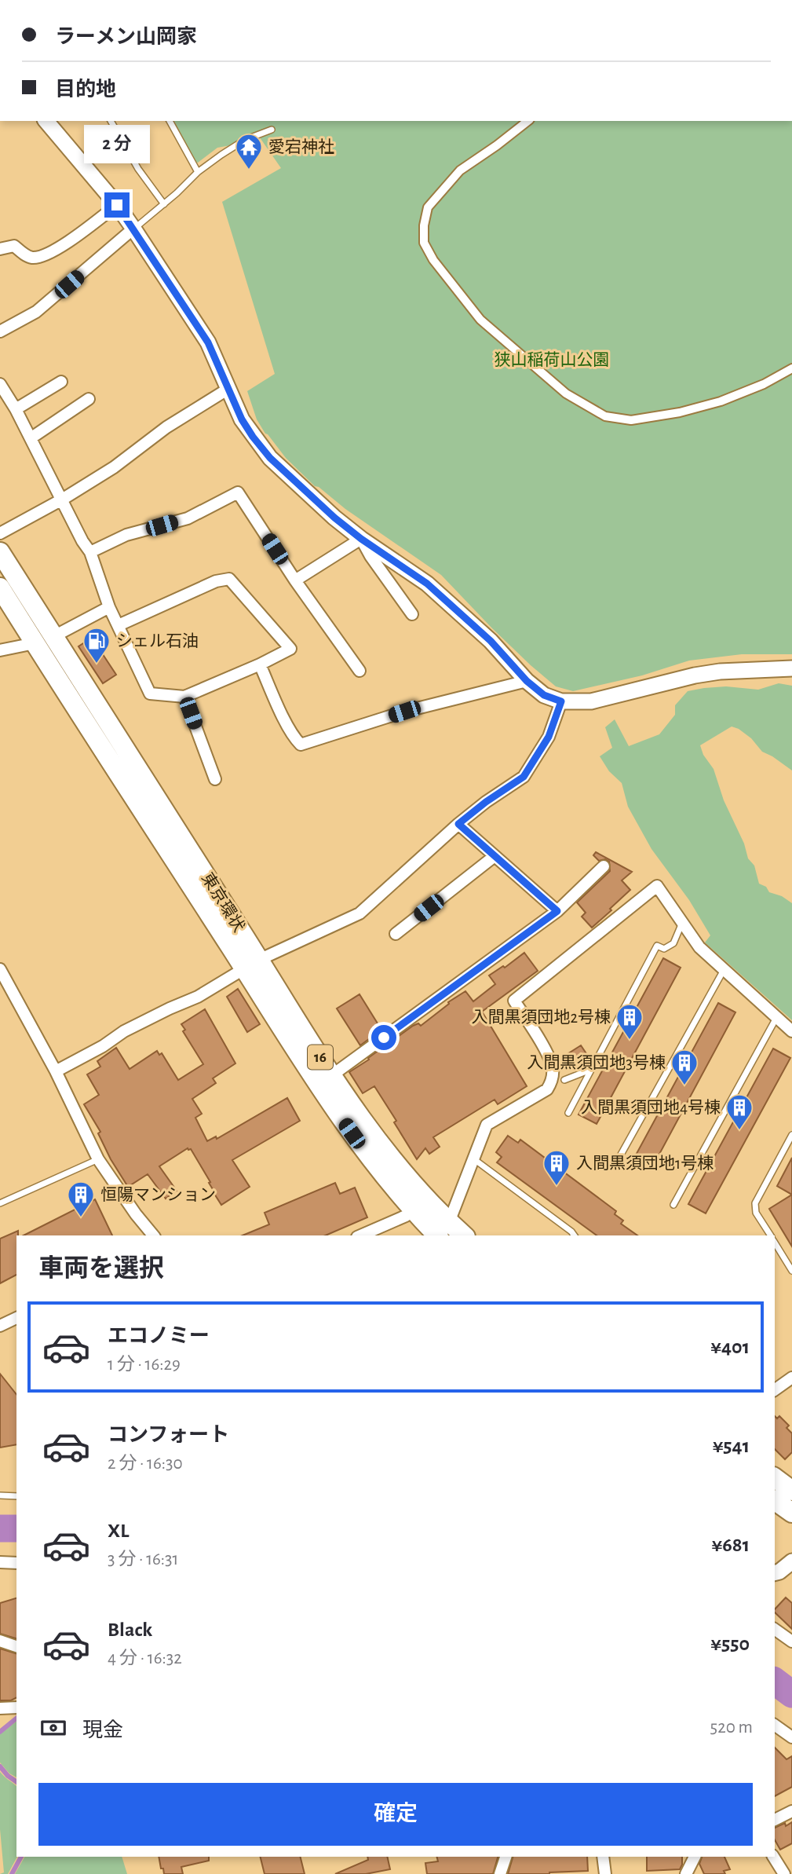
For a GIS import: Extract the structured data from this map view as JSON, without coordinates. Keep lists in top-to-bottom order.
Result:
{
  "streets": {
    "highway": ["東京環状", "16"]
  },
  "parks": ["狭山稲荷山公園"],
  "places": {
    "temple": ["愛宕神社"],
    "fuel station": ["シェル石油"],
    "building": [
      "入間黒須団地2号棟",
      "入間黒須団地3号棟",
      "入間黒須団地4号棟",
      "入間黒須団地1号棟",
      "恒陽マンション"
    ]
  },
  "page": {
    "banner": ["ラーメン山岡家", "目的地"],
    "bubble": "2 分",
    "heading": "車両を選択",
    "list": [
      {
        "name": "エコノミー",
        "note": "1 分 · 16:29",
        "value": "¥401"
      },
      {
        "name": "コンフォート",
        "note": "2 分 · 16:30",
        "value": "¥541"
      },
      {
        "name": "XL",
        "note": "3 分 · 16:31",
        "value": "¥681"
      },
      {
        "name": "Black",
        "note": "4 分 · 16:32",
        "value": "¥550"
      }
    ],
    "pay": ["現金", "520 m"],
    "buttons": "確定"
  }
}
